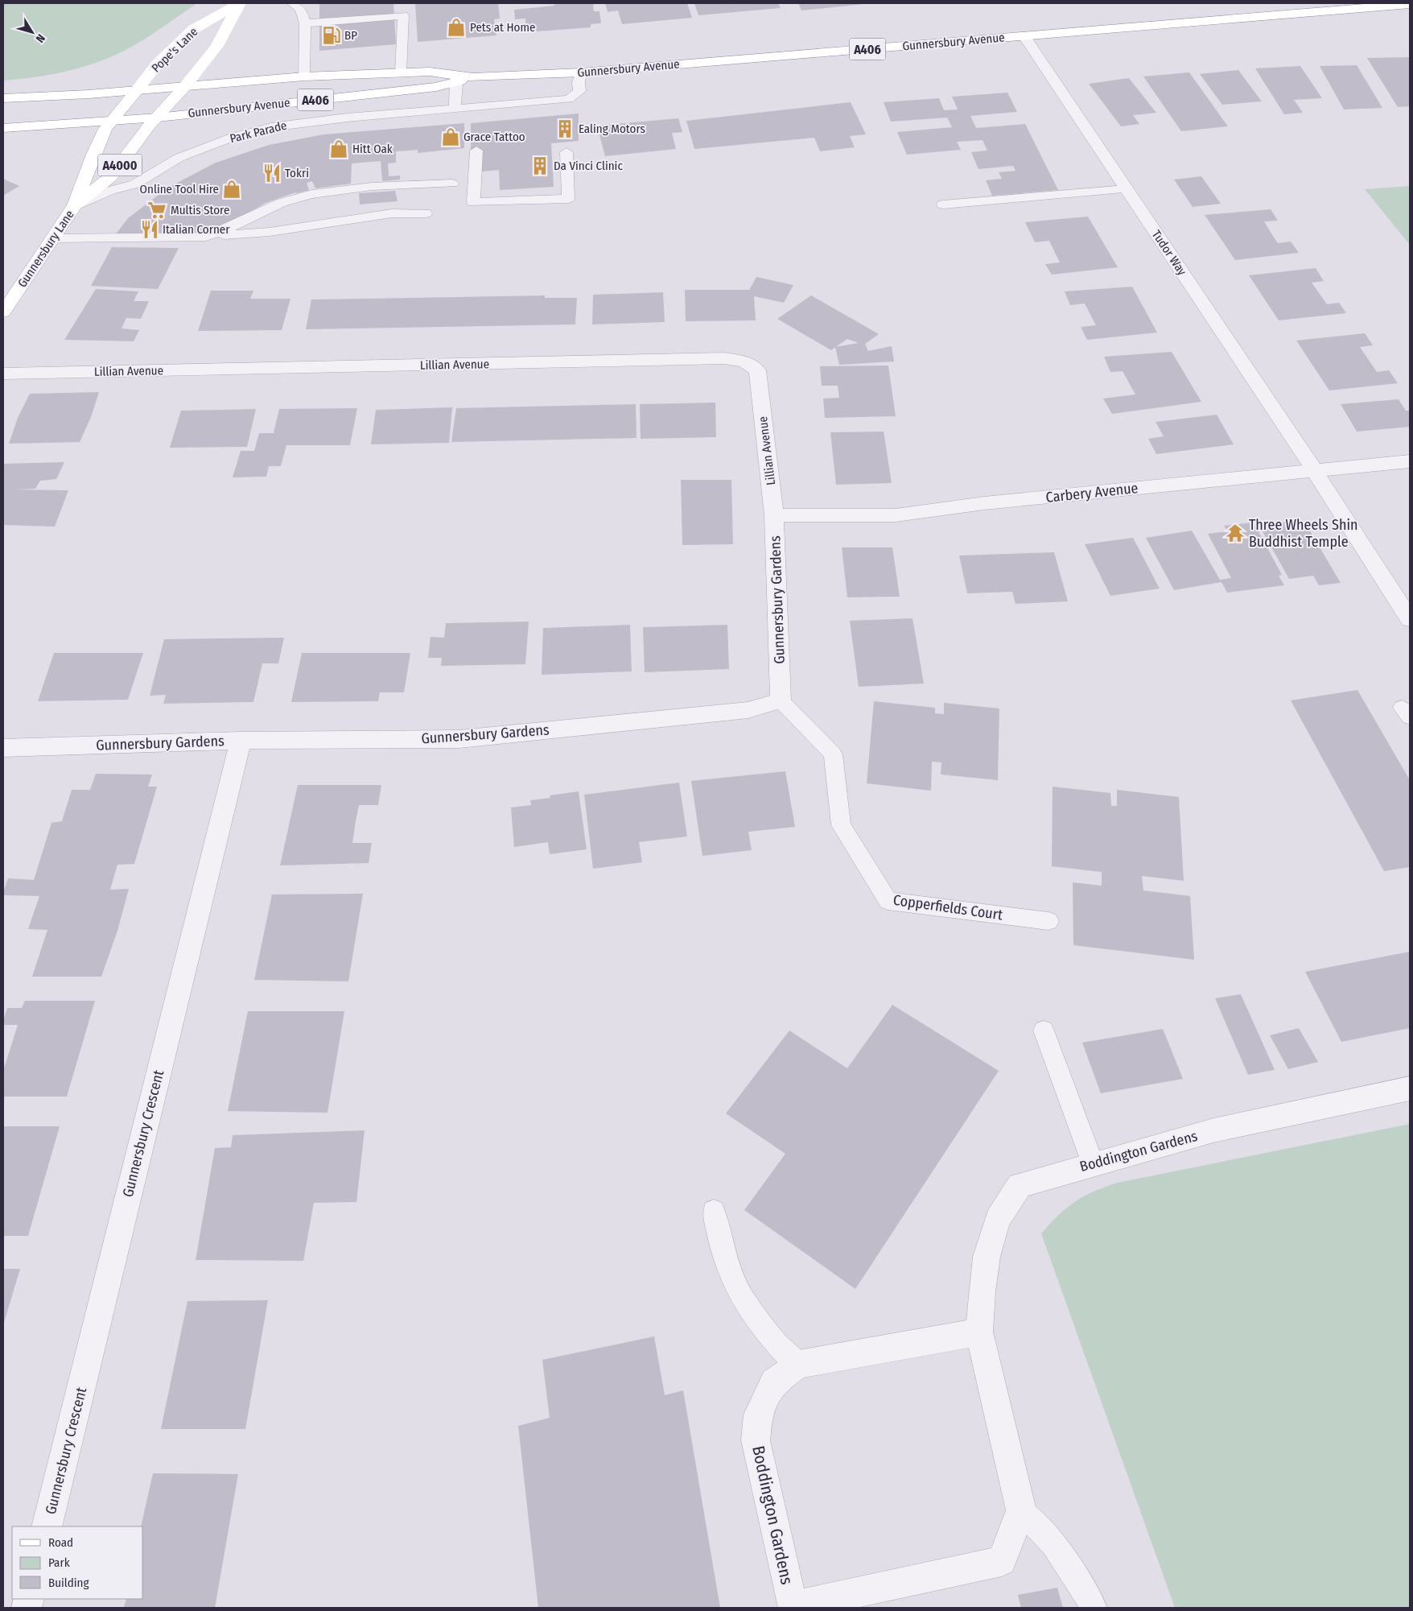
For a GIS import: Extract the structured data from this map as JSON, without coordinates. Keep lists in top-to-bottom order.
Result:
{
  "streets": {
    "main road": [
      "Gunnersbury Avenue",
      "A406",
      "Pope's Lane",
      "A4000",
      "Gunnersbury Lane"
    ],
    "street": [
      "Tudor Way",
      "Lillian Avenue",
      "Carbery Avenue",
      "Gunnersbury Gardens",
      "Gunnersbury Crescent",
      "Boddington Gardens"
    ],
    "lane": ["Park Parade", "Copperfields Court"]
  },
  "crossings": [
    ["Gunnersbury Avenue", "Pope's Lane"],
    ["Gunnersbury Avenue", "Park Parade"],
    ["Gunnersbury Avenue", "Gunnersbury Lane"],
    ["Gunnersbury Avenue", "Tudor Way"],
    ["Pope's Lane", "Gunnersbury Lane"],
    ["Park Parade", "Gunnersbury Lane"],
    ["Tudor Way", "Carbery Avenue"],
    ["Lillian Avenue", "Carbery Avenue"],
    ["Lillian Avenue", "Gunnersbury Gardens"],
    ["Carbery Avenue", "Gunnersbury Gardens"],
    ["Gunnersbury Gardens", "Copperfields Court"],
    ["Gunnersbury Gardens", "Gunnersbury Crescent"]
  ],
  "places": {
    "shop": [
      "Pets at Home",
      "Grace Tattoo",
      "Hitt Oak",
      "Online Tool Hire"
    ],
    "fuel station": ["BP"],
    "building": ["Ealing Motors", "Da Vinci Clinic"],
    "restaurant": ["Tokri", "Italian Corner"],
    "supermarket": ["Multis Store"],
    "temple": ["Three Wheels Shin Buddhist Temple"]
  },
  "legend": ["Road", "Park", "Building"],
  "north": "bottom right"
}
